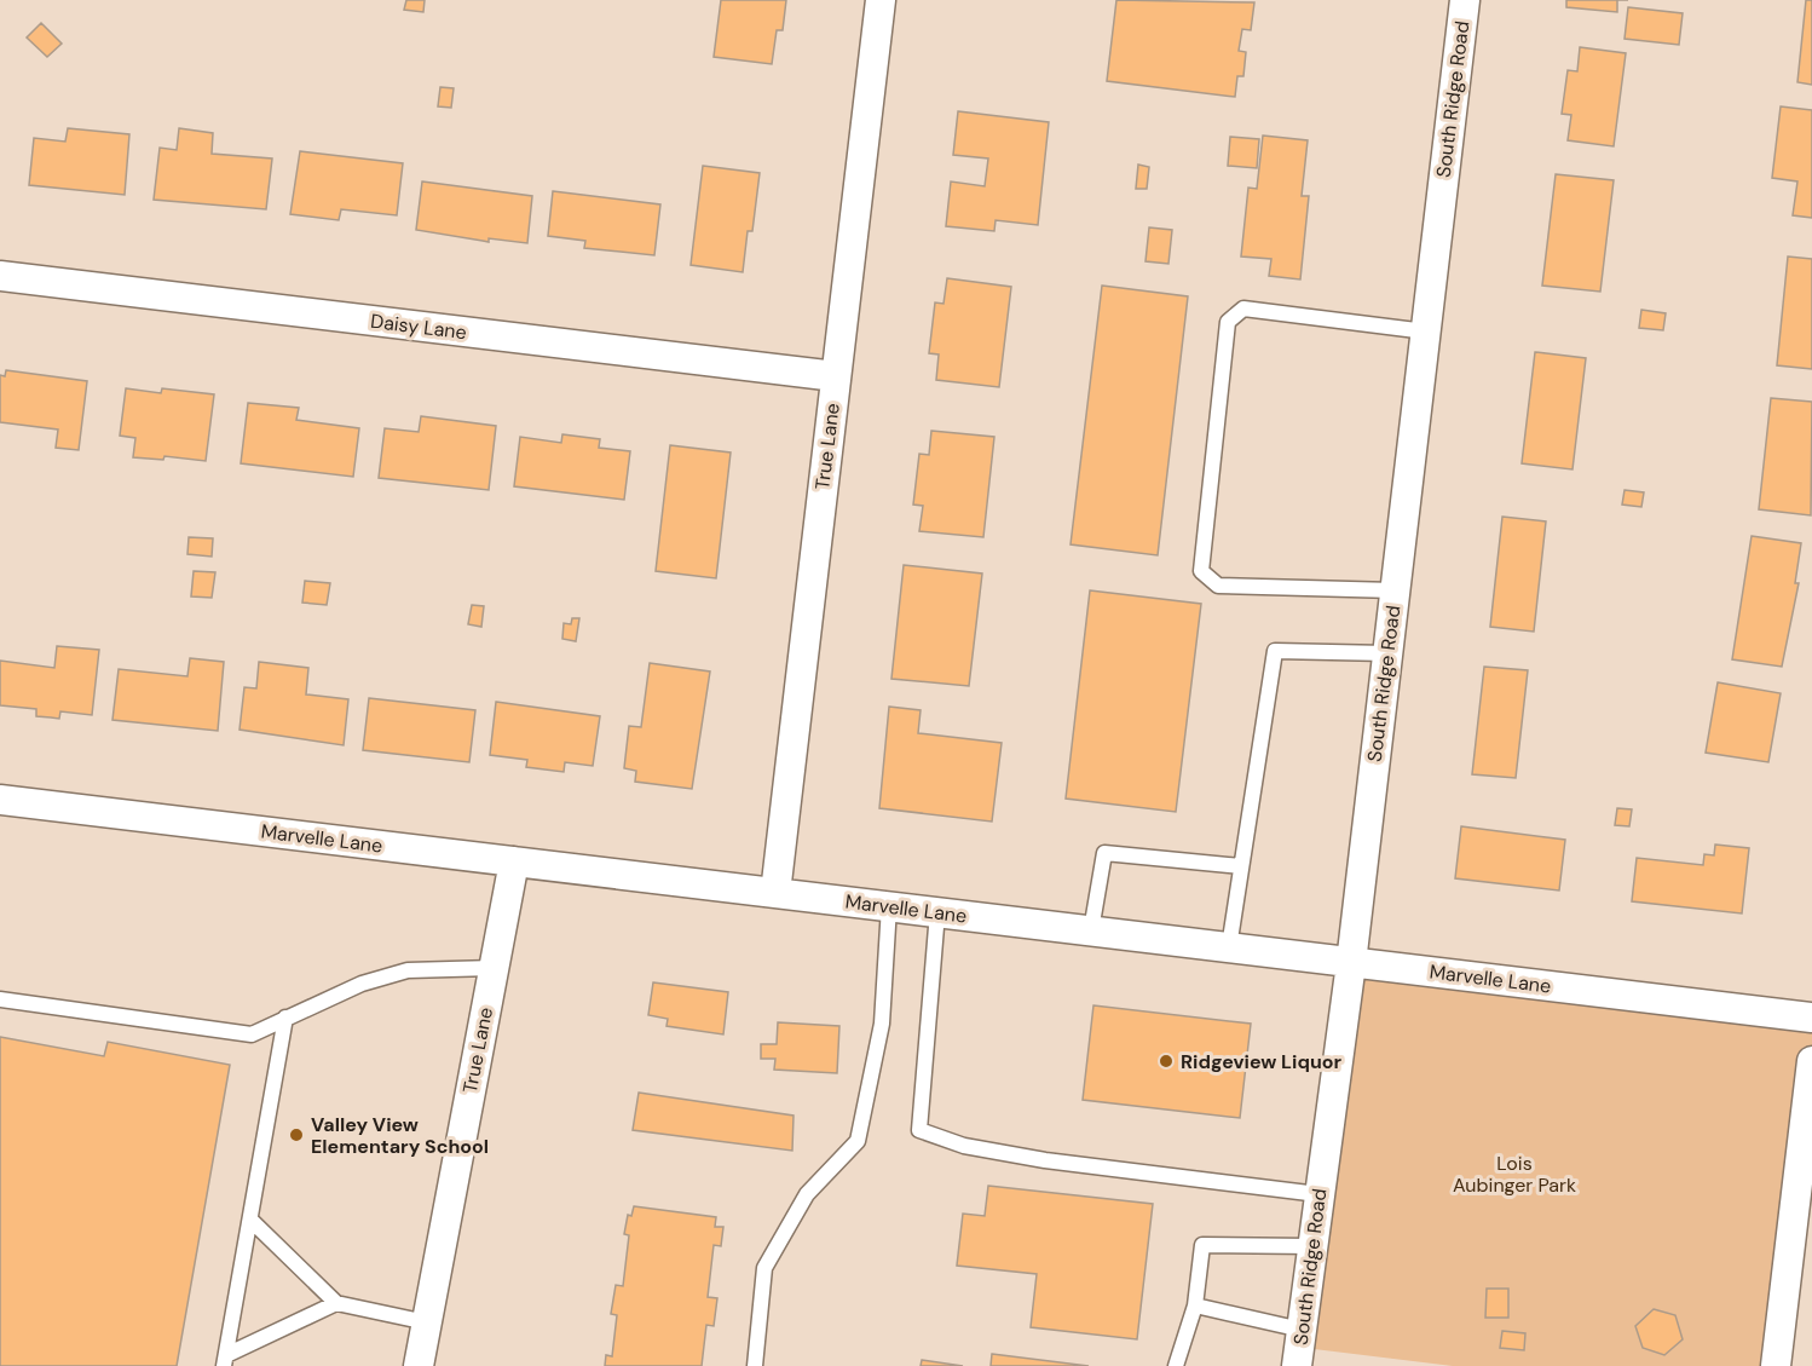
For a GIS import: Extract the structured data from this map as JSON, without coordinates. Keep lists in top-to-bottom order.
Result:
{
  "streets": {
    "street": [
      "South Ridge Road",
      "Daisy Lane",
      "True Lane",
      "Marvelle Lane"
    ]
  },
  "crossings": [
    ["South Ridge Road", "Marvelle Lane"],
    ["Daisy Lane", "True Lane"],
    ["True Lane", "Marvelle Lane"]
  ],
  "parks": ["Lois Aubinger Park"],
  "places": ["Ridgeview Liquor", "Valley View Elementary School"]
}
